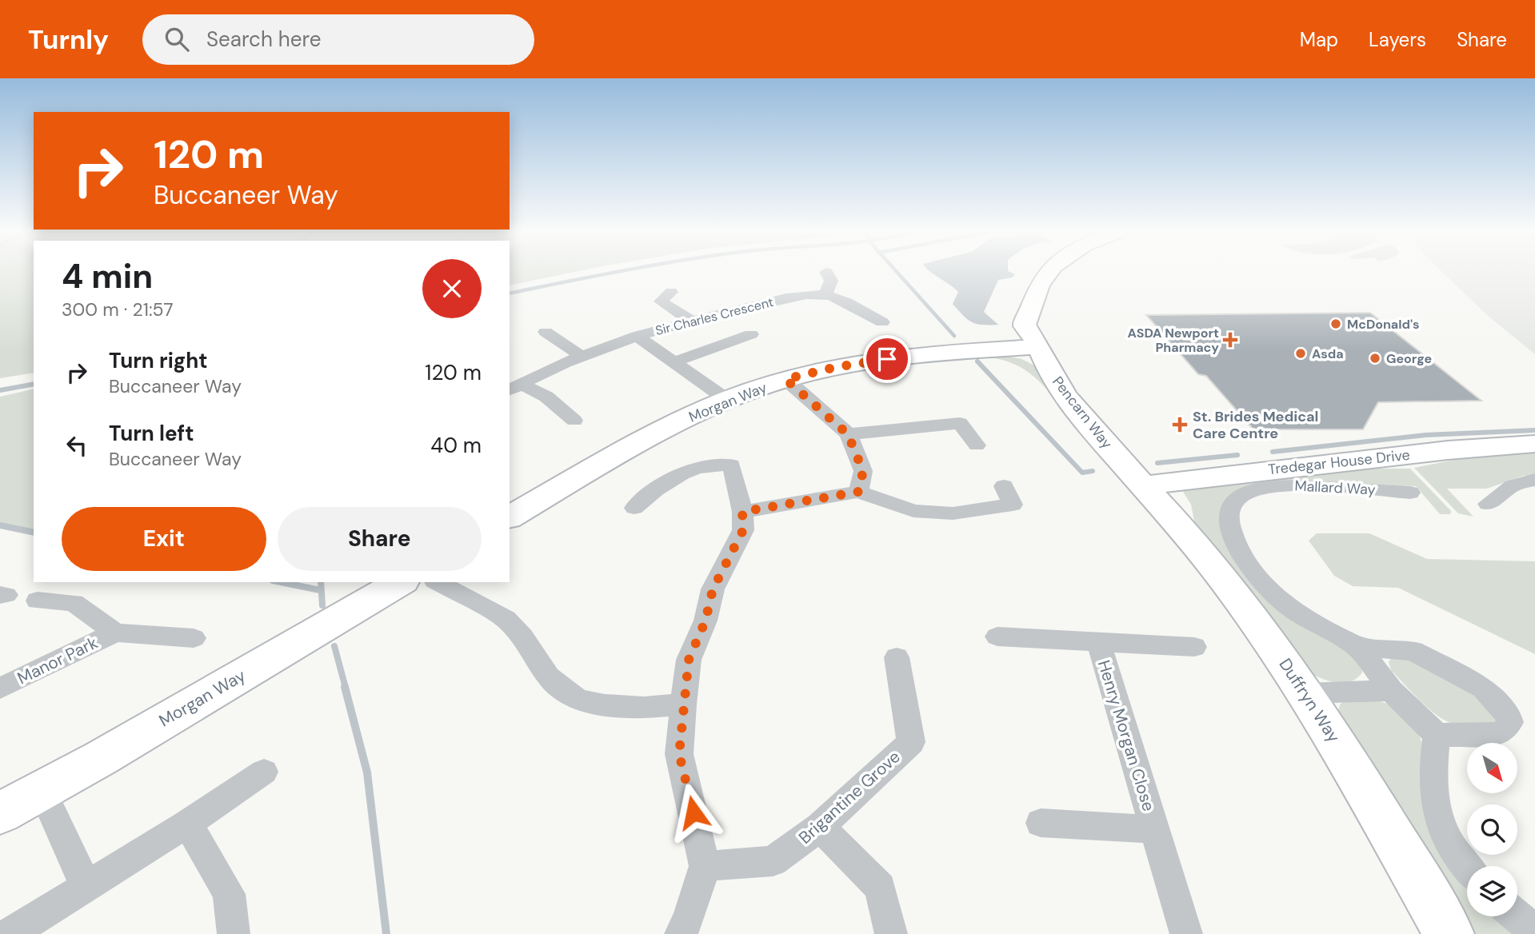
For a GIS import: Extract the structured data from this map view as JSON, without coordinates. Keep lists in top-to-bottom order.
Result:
{
  "streets": {
    "street": [
      "Sir Charles Crescent",
      "Morgan Way",
      "Pencarn Way",
      "Tredegar House Drive",
      "Mallard Way",
      "Manor Park",
      "Duffryn Way",
      "Henry Morgan Close",
      "Brigantine Grove"
    ]
  },
  "crossings": [
    ["Sir Charles Crescent", "Morgan Way"],
    ["Morgan Way", "Pencarn Way"],
    ["Pencarn Way", "Tredegar House Drive"],
    ["Pencarn Way", "Duffryn Way"],
    ["Tredegar House Drive", "Duffryn Way"]
  ],
  "places": {
    "other": ["McDonald's", "Asda", "George"],
    "health": ["ASDA Newport Pharmacy", "St. Brides Medical Care Centre"]
  },
  "north": "bottom right",
  "page": {
    "header": "Turnly",
    "search": "Search here",
    "nav": ["Map", "Layers", "Share"],
    "turn": ["120 m", "Buccaneer Way"],
    "heading": ["4 min", "300 m · 21:57"],
    "list": [
      {
        "name": "Turn right",
        "note": "Buccaneer Way",
        "value": "120 m"
      },
      {
        "name": "Turn left",
        "note": "Buccaneer Way",
        "value": "40 m"
      }
    ],
    "buttons": ["Exit", "Share"]
  }
}
